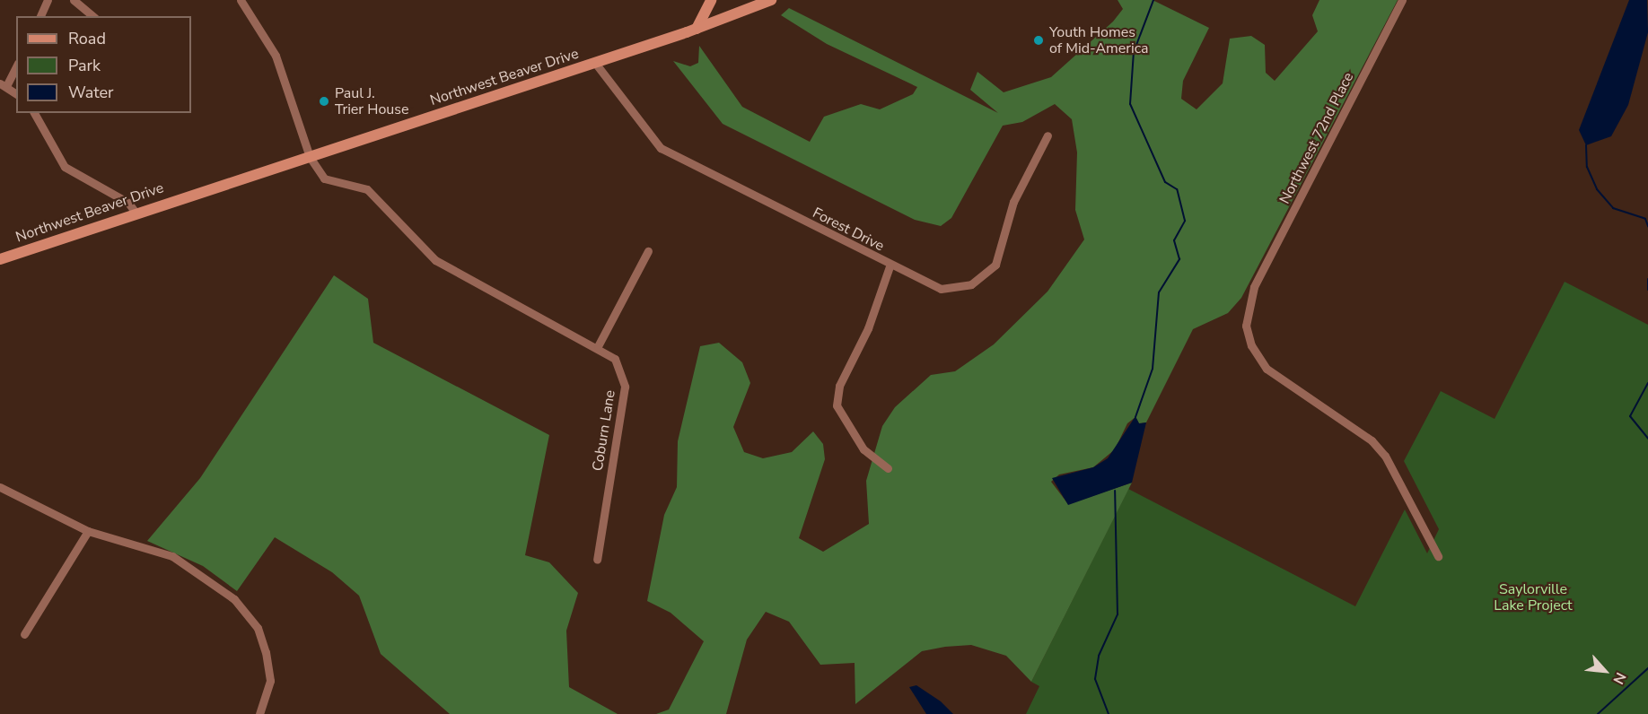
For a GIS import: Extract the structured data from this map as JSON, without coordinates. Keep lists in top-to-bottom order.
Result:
{
  "streets": {
    "main road": ["Northwest Beaver Drive"],
    "street": ["Northwest 72nd Place", "Forest Drive", "Coburn Lane"]
  },
  "crossings": [
    ["Northwest Beaver Drive", "Forest Drive"],
    ["Northwest Beaver Drive", "Coburn Lane"]
  ],
  "parks": ["Saylorville Lake Project"],
  "places": ["Youth Homes of Mid-America", "Paul J. Trier House"],
  "legend": ["Road", "Park", "Water"],
  "north": "bottom right"
}
